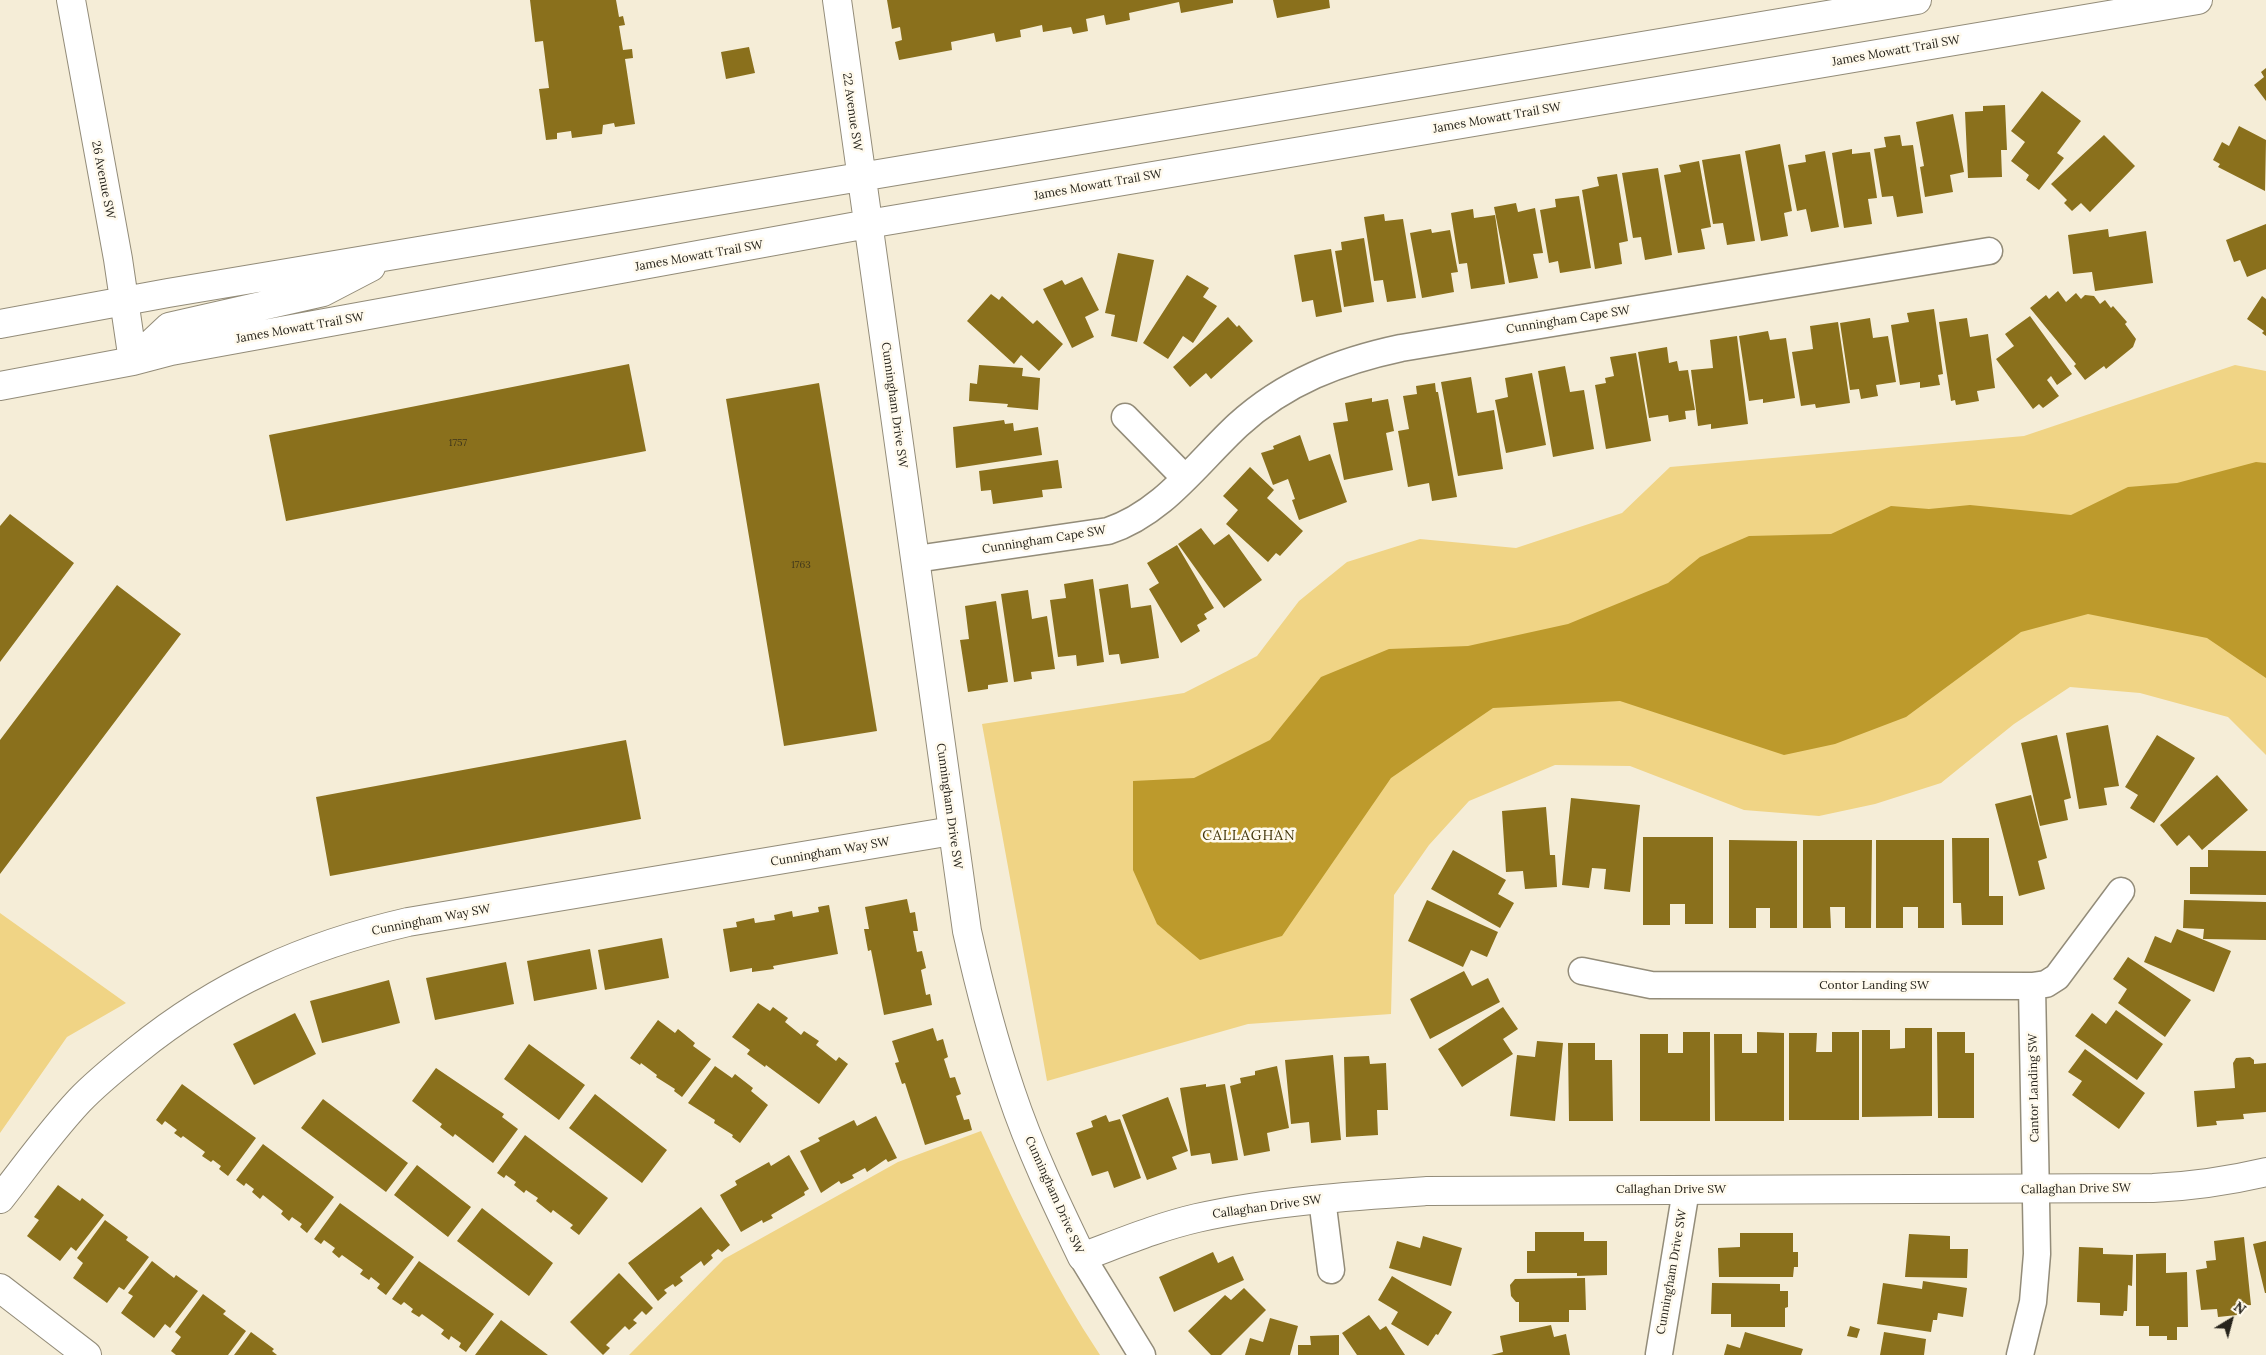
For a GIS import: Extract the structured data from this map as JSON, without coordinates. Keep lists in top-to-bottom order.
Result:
{
  "streets": {
    "main road": [
      "James Mowatt Trail SW",
      "22 Avenue SW",
      "26 Avenue SW",
      "Cunningham Drive SW",
      "Cunningham Way SW",
      "Callaghan Drive SW"
    ],
    "street": ["Cunningham Cape SW", "Contor Landing SW", "Cantor Landing SW"]
  },
  "crossings": [
    ["James Mowatt Trail SW", "22 Avenue SW"],
    ["James Mowatt Trail SW", "26 Avenue SW"],
    ["James Mowatt Trail SW", "Cunningham Drive SW"],
    ["22 Avenue SW", "Cunningham Drive SW"],
    ["Cunningham Cape SW", "Cunningham Drive SW"],
    ["Cunningham Drive SW", "Cunningham Way SW"],
    ["Cunningham Drive SW", "Callaghan Drive SW"],
    ["Contor Landing SW", "Cantor Landing SW"],
    ["Cantor Landing SW", "Callaghan Drive SW"]
  ],
  "districts": ["CALLAGHAN"],
  "house_numbers": ["1757", "1763"],
  "north": "top right"
}
